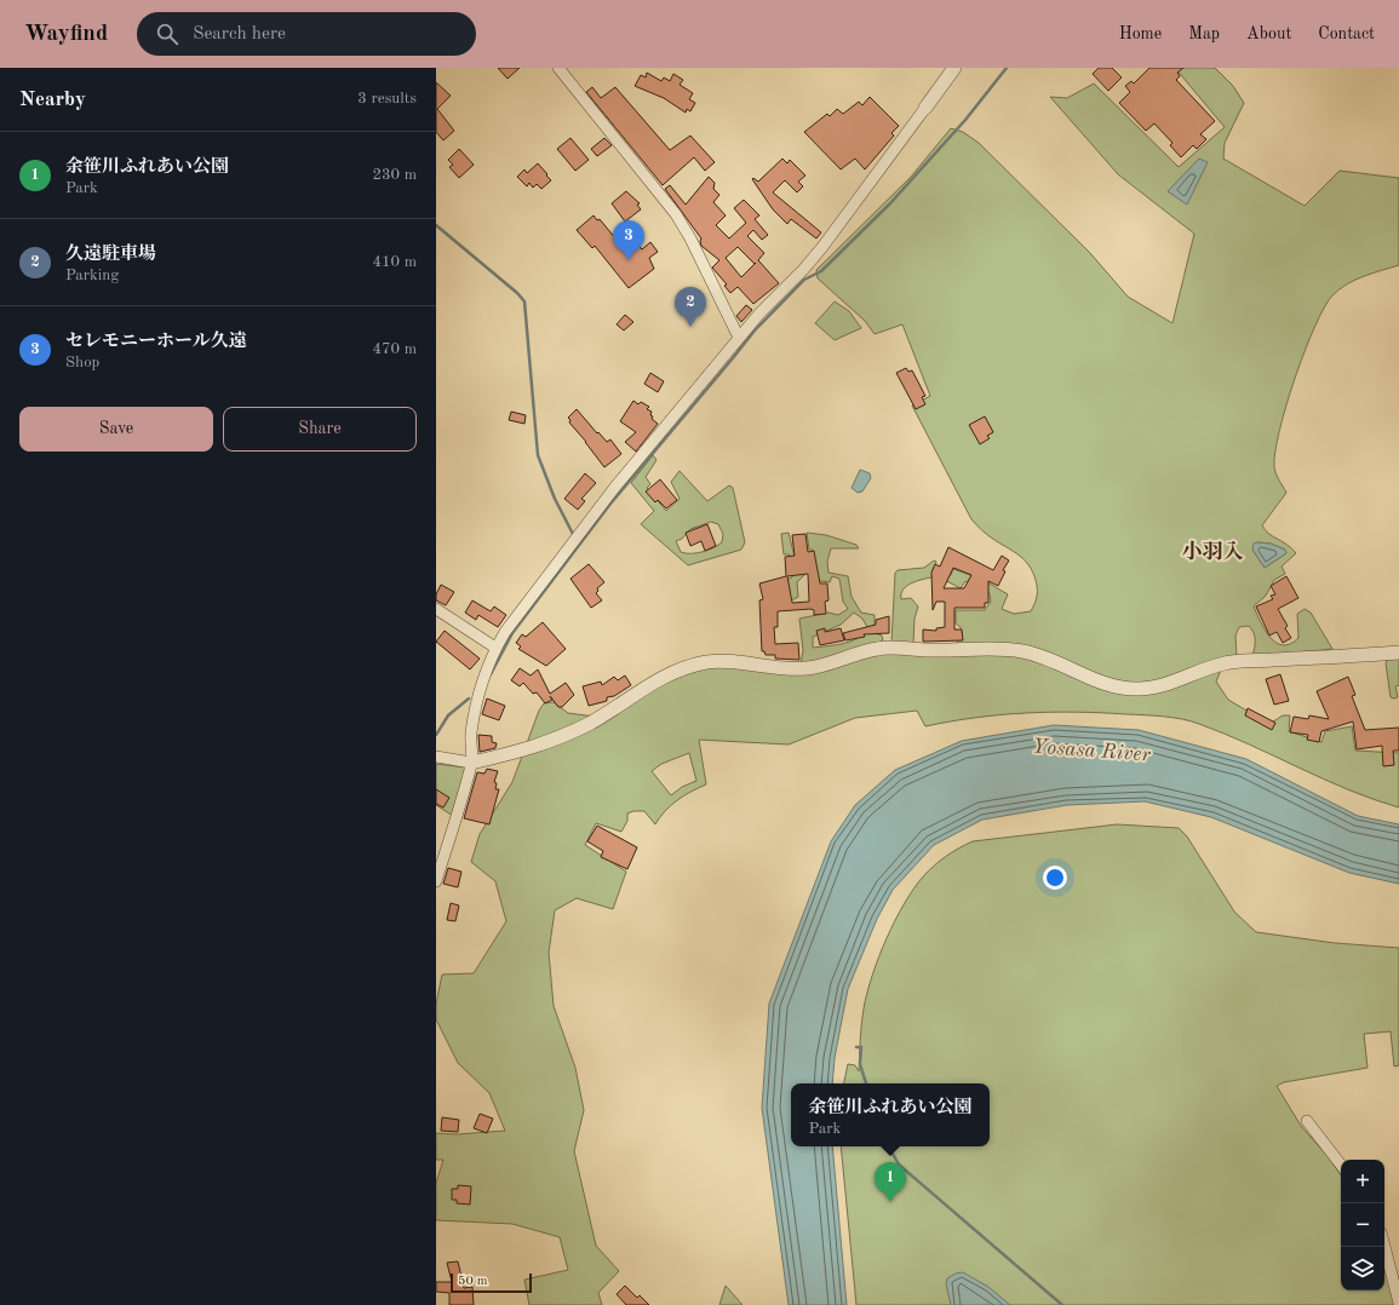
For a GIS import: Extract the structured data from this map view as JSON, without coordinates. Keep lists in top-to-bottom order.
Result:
{
  "districts": ["小羽入"],
  "water": ["Yosasa River"],
  "scale_bar": "50 m",
  "page": {
    "header": "Wayfind",
    "search": "Search here",
    "nav": [
      "Home",
      "Map",
      "About",
      "Contact"
    ],
    "heading": ["Nearby", "3 results"],
    "list": [
      {
        "mark": "1",
        "name": "余笹川ふれあい公園",
        "note": "Park",
        "value": "230 m"
      },
      {
        "mark": "2",
        "name": "久遠駐車場",
        "note": "Parking",
        "value": "410 m"
      },
      {
        "mark": "3",
        "name": "セレモニーホール久遠",
        "note": "Shop",
        "value": "470 m"
      }
    ],
    "pins": ["3", "2", "1"],
    "buttons": ["Save", "Share"],
    "popup": ["余笹川ふれあい公園", "Park"],
    "map_buttons": ["+", "−"],
    "scale": "50 m"
  }
}
